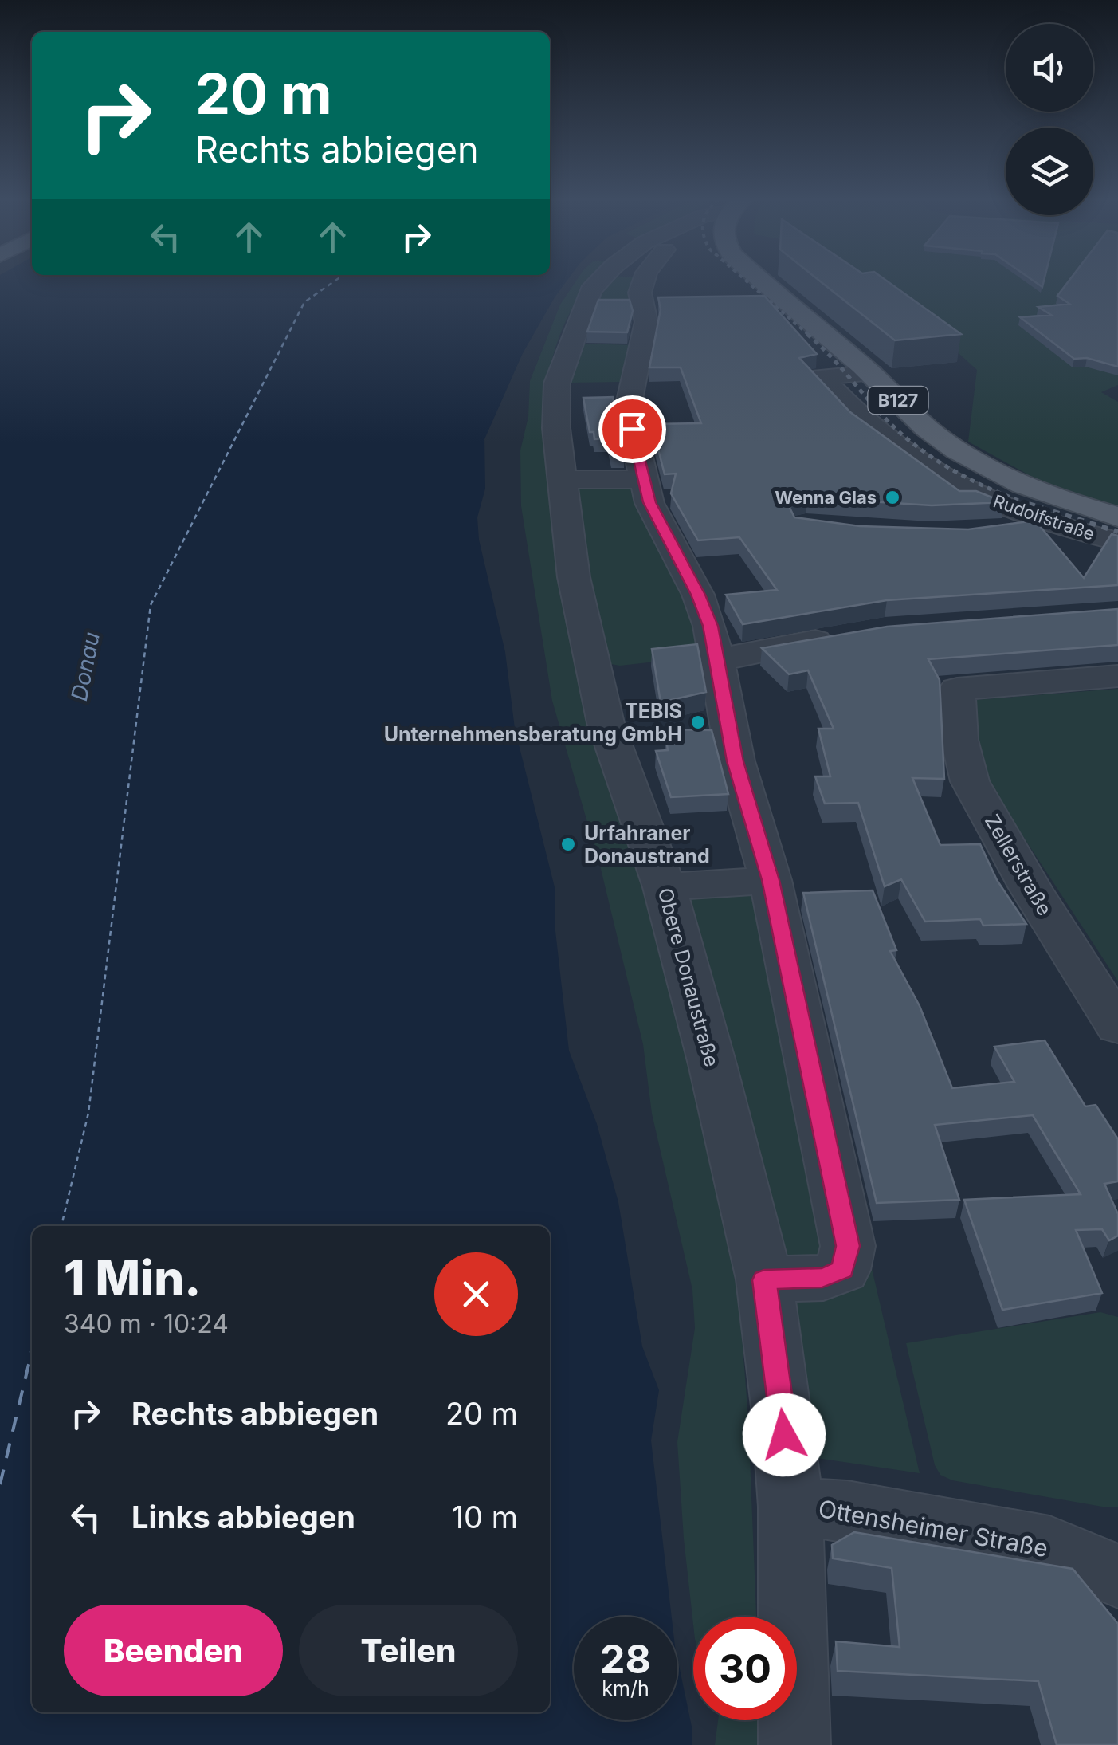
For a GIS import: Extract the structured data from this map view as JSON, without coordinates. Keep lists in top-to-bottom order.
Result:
{
  "streets": {
    "main road": ["B127", "Rudolfstraße"],
    "street": ["Zellerstraße", "Obere Donaustraße", "Ottensheimer Straße"]
  },
  "crossings": [
    ["Obere Donaustraße", "Ottensheimer Straße"]
  ],
  "water": ["Donau"],
  "places": ["Wenna Glas", "TEBIS Unternehmensberatung GmbH", "Urfahraner Donaustrand"],
  "page": {
    "turn": ["20 m", "Rechts abbiegen"],
    "heading": ["1 Min.", "340 m · 10:24"],
    "list": [
      {
        "name": "Rechts abbiegen",
        "value": "20 m"
      },
      {
        "name": "Links abbiegen",
        "value": "10 m"
      }
    ],
    "buttons": ["Beenden", "Teilen"],
    "speed": "28 km/h",
    "limit": "30"
  }
}
